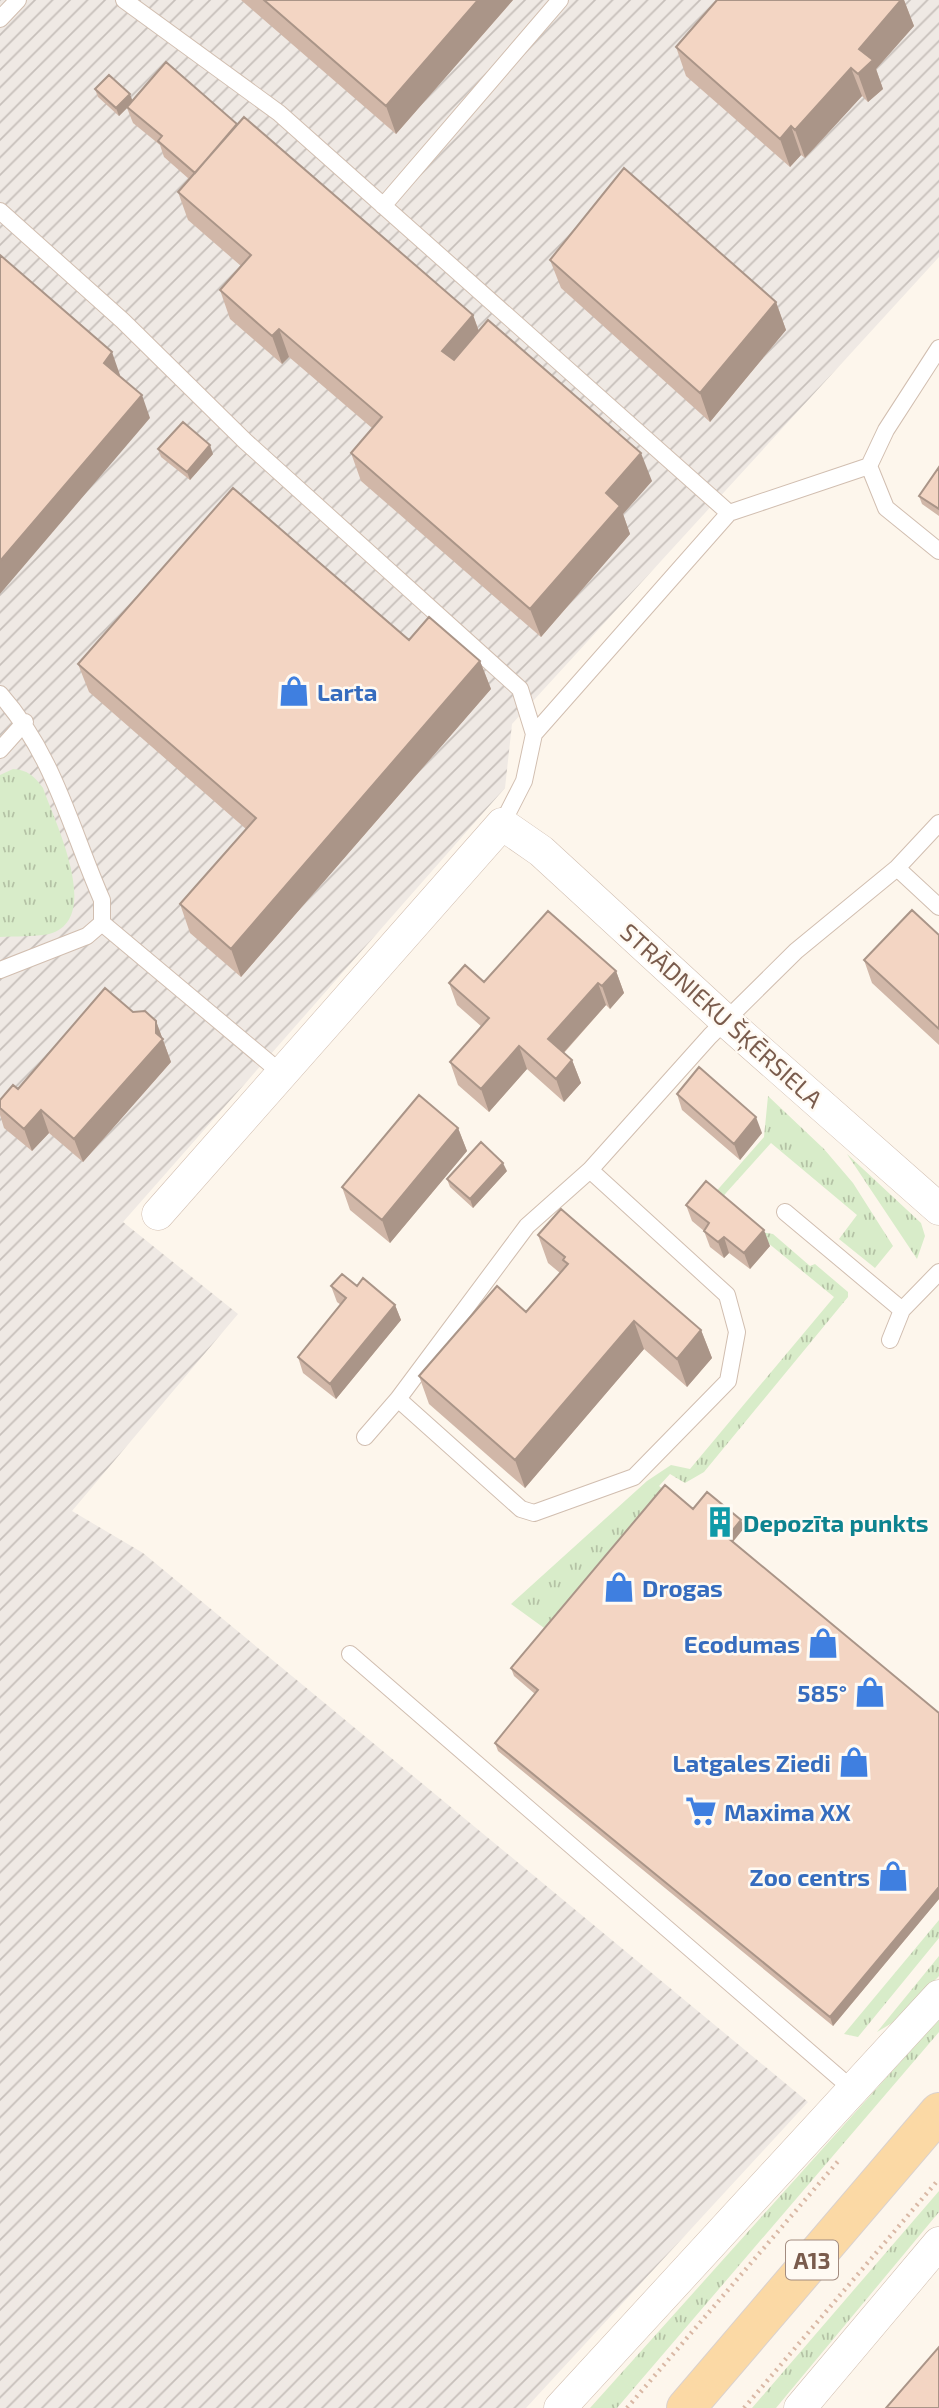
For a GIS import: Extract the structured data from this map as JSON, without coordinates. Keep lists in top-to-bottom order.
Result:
{
  "streets": {
    "main road": ["A13"],
    "street": ["STRĀDNIEKU ŠĶĒRSIELA"]
  },
  "places": {
    "shop": [
      "Larta",
      "Drogas",
      "Ecodumas",
      "585°",
      "Latgales Ziedi",
      "Zoo centrs"
    ],
    "building": ["Depozīta punkts"],
    "supermarket": ["Maxima XX"]
  }
}
